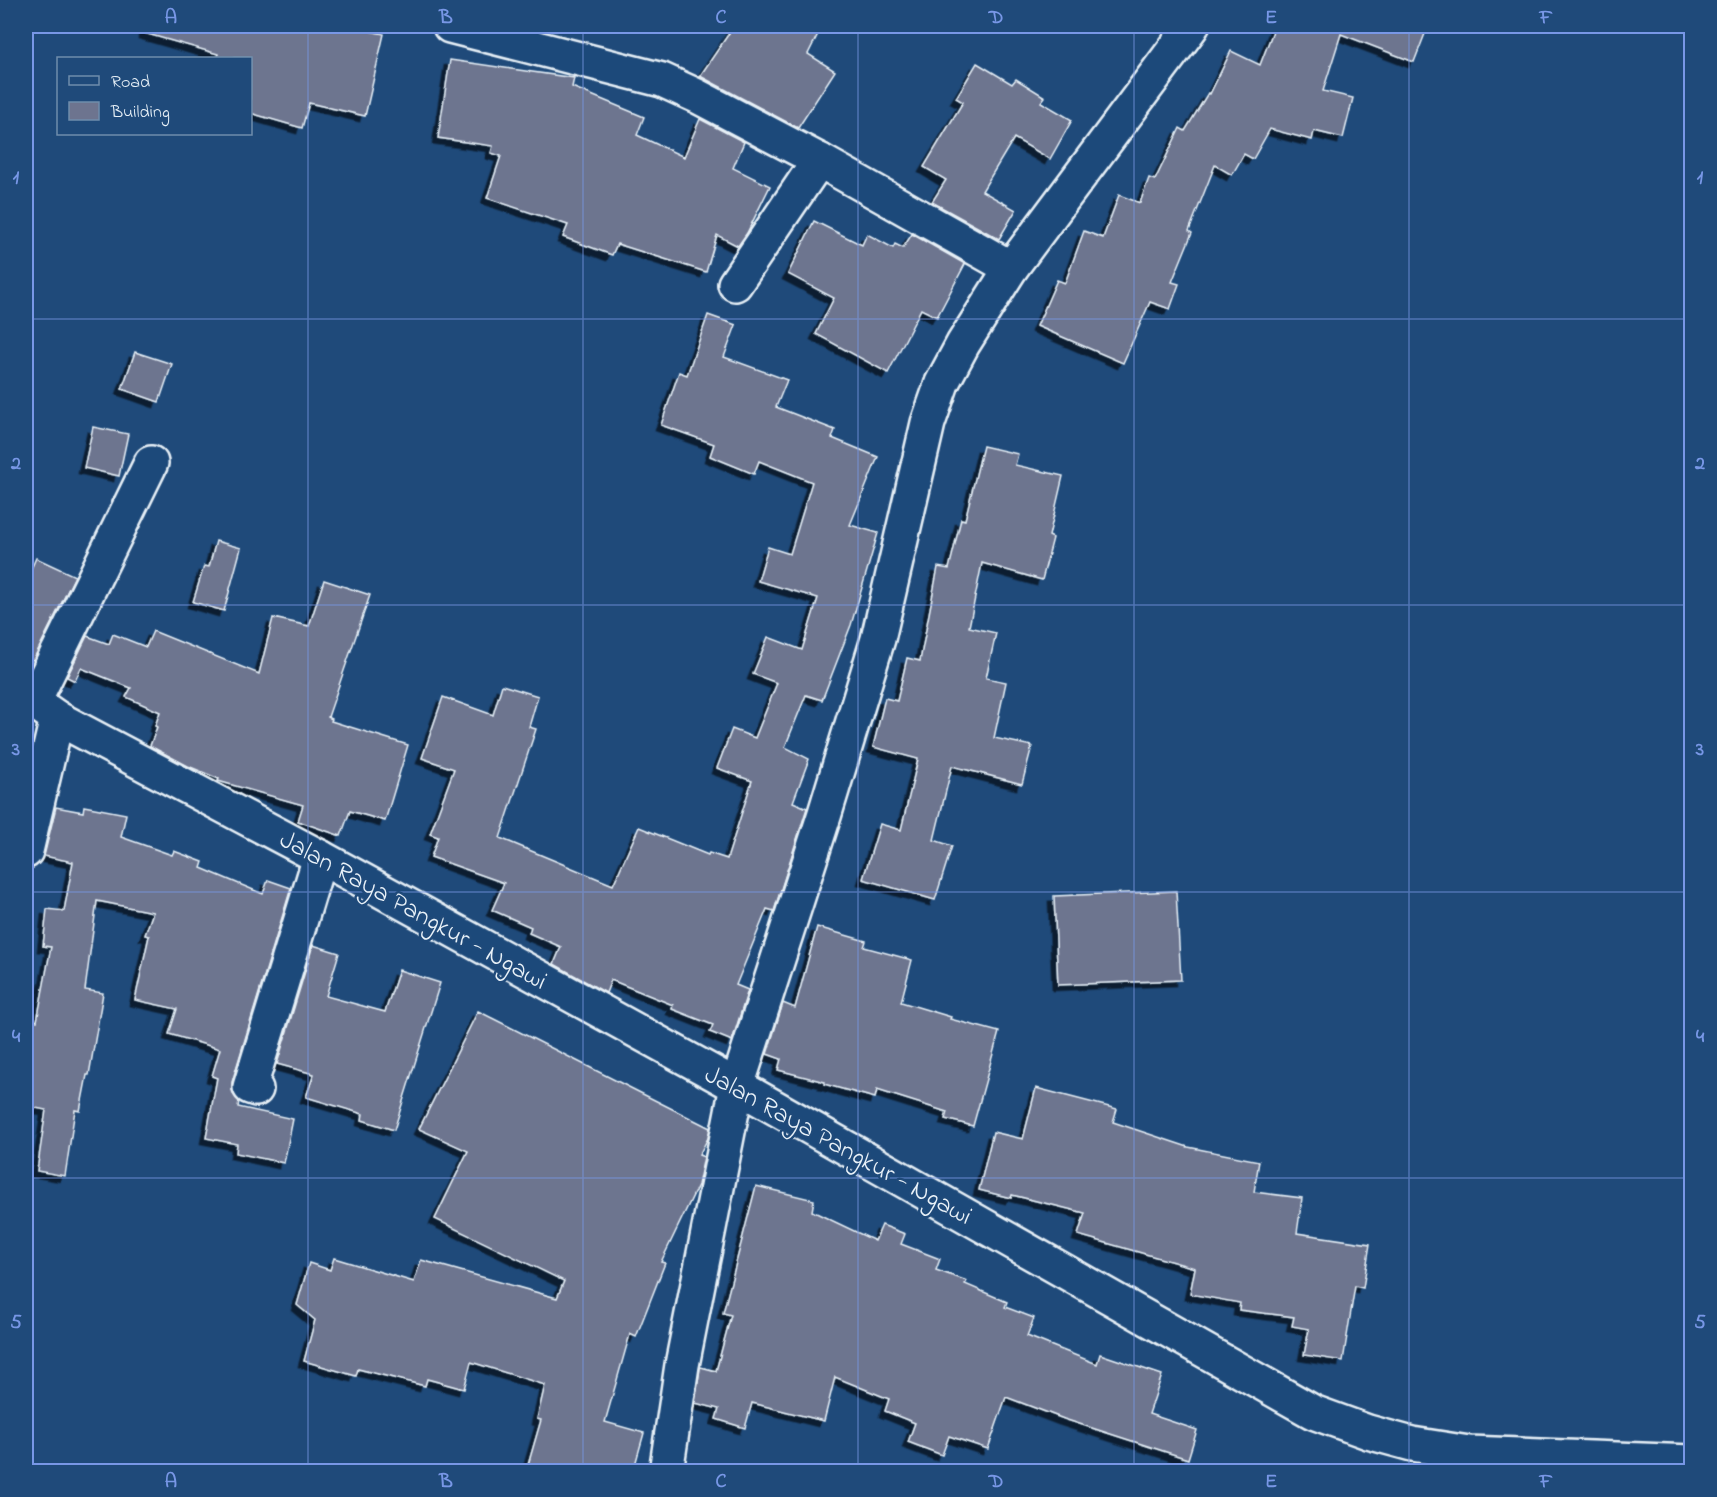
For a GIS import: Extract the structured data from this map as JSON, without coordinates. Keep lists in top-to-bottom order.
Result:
{
  "streets": {
    "street": ["Jalan Raya Pangkur - Ngawi"]
  },
  "legend": ["Road", "Building"],
  "grid": {
    "columns": [
      "A",
      "B",
      "C",
      "D",
      "E",
      "F"
    ],
    "rows": [
      "1",
      "2",
      "3",
      "4",
      "5"
    ]
  }
}
